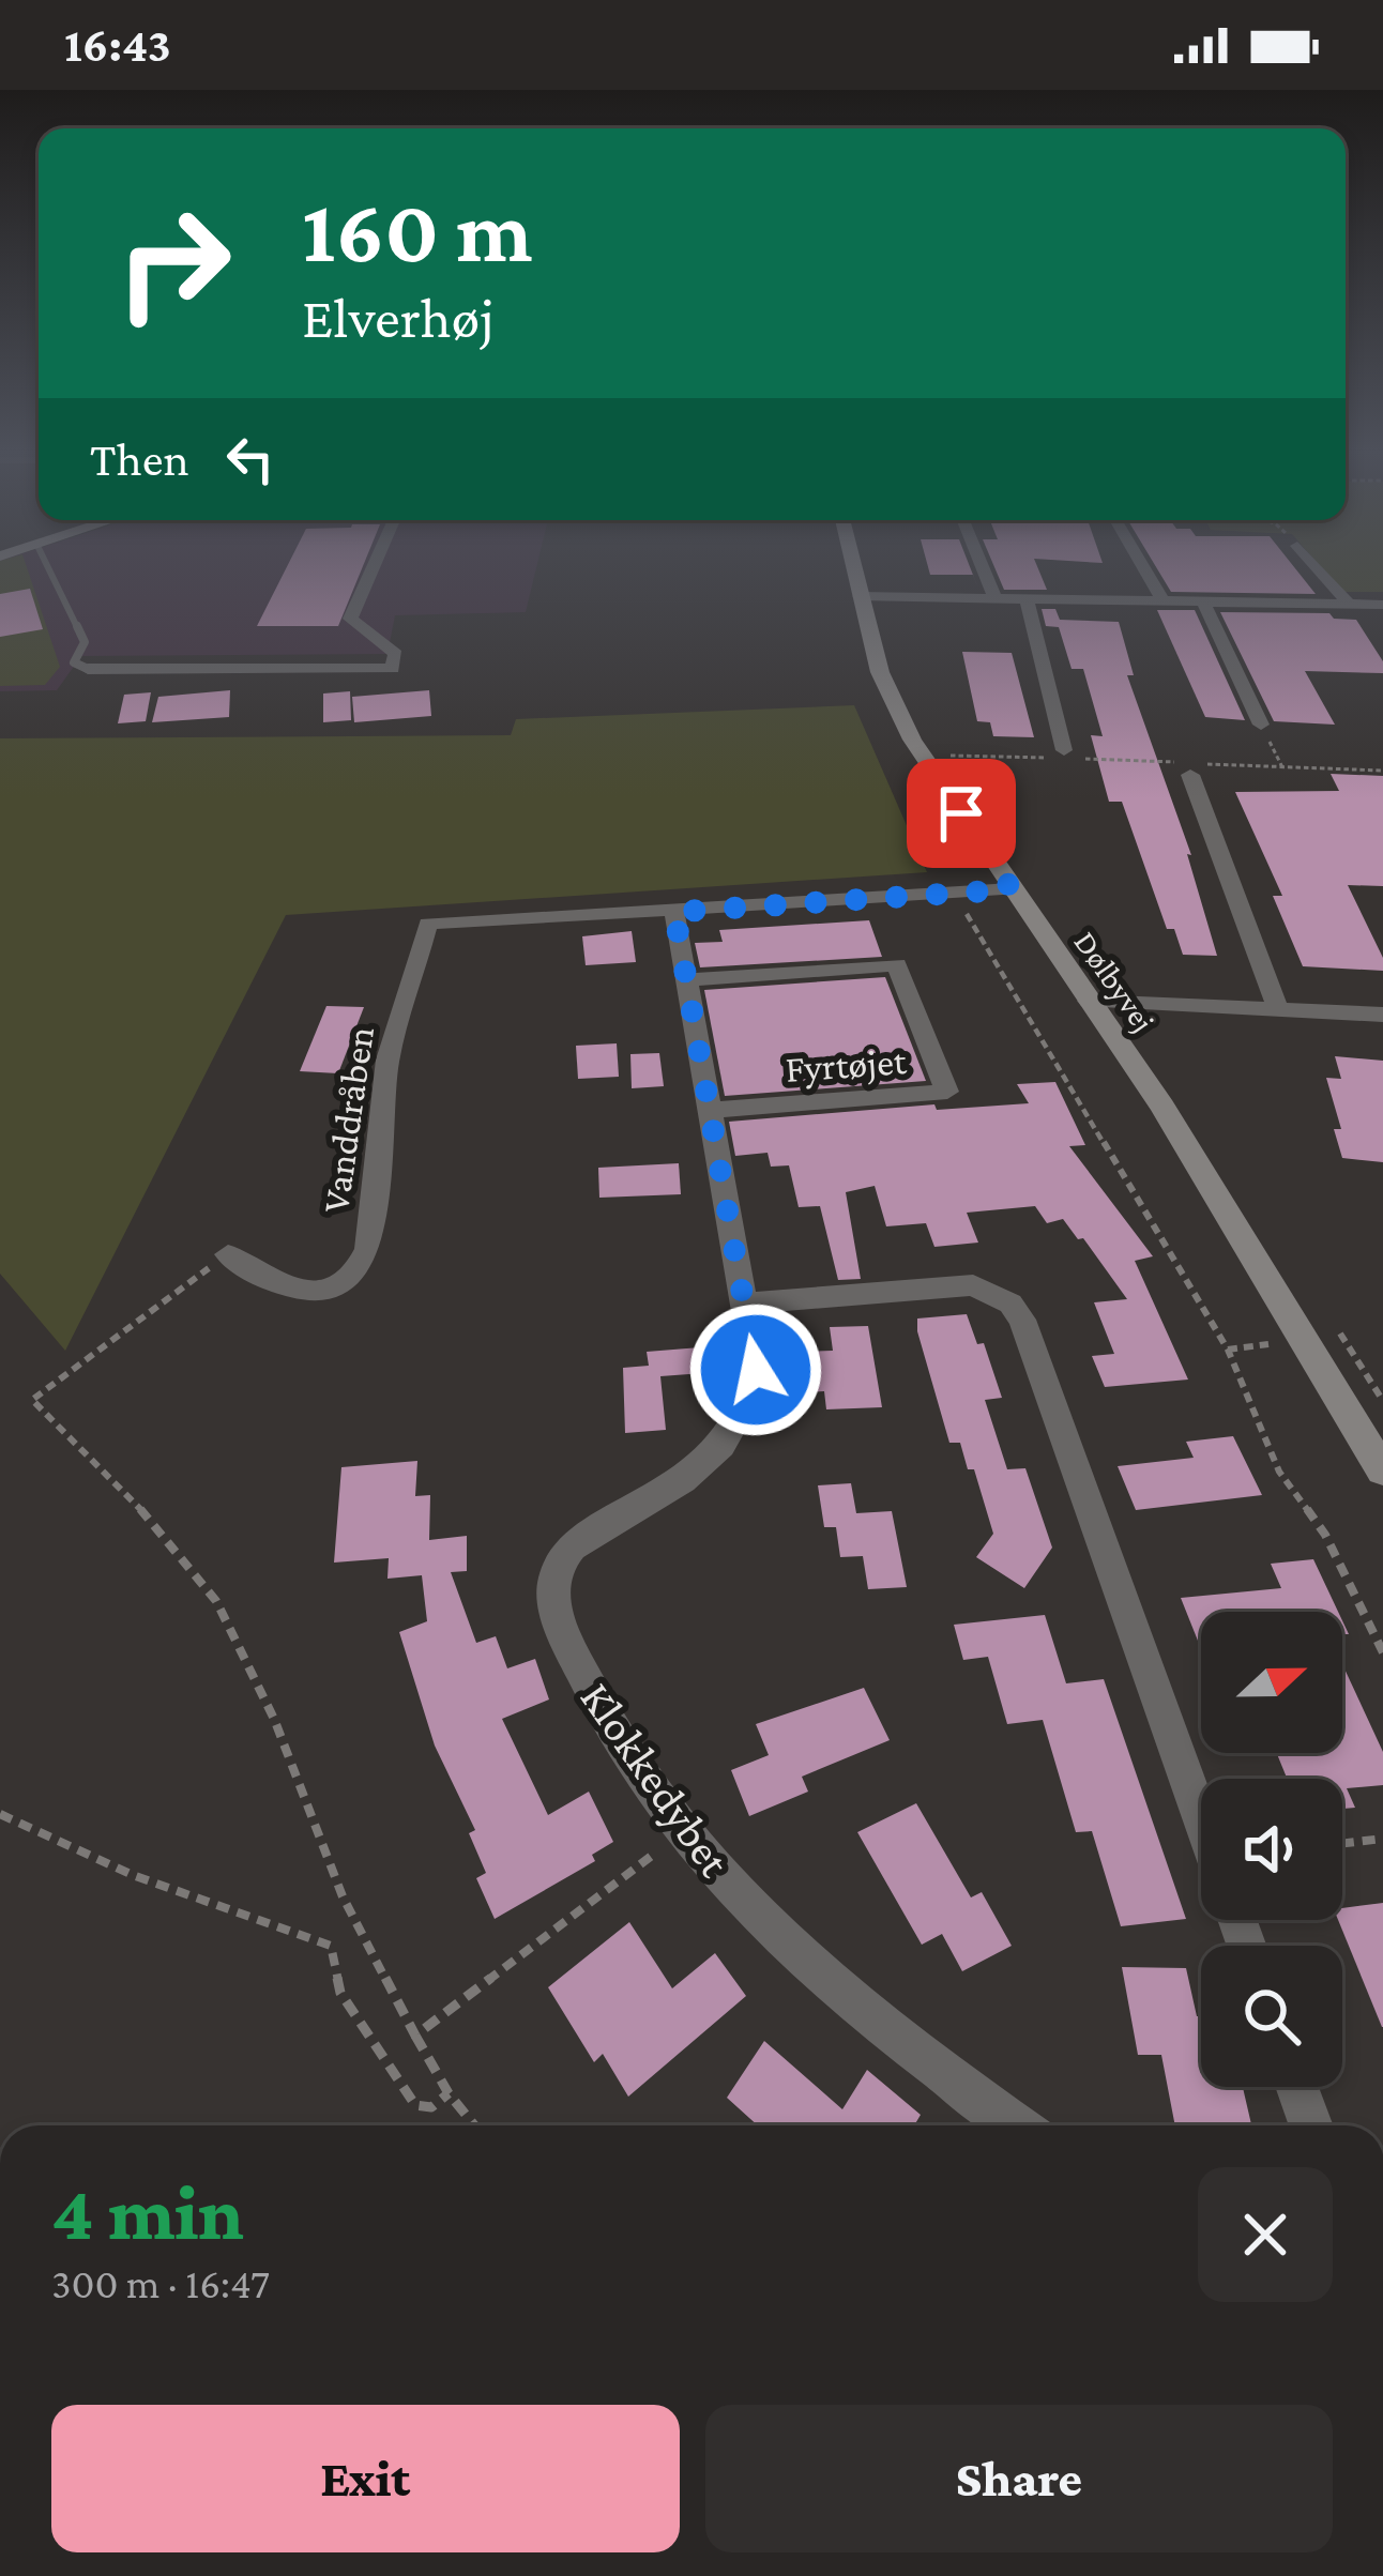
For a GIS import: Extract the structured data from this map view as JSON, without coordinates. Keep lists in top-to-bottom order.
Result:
{
  "streets": {
    "street": [
      "Dølbyvej",
      "Fyrtøjet",
      "Vanddråben",
      "Klokkedybet"
    ]
  },
  "crossings": [
    ["Fyrtøjet", "Klokkedybet"],
    ["Vanddråben", "Klokkedybet"]
  ],
  "north": "right",
  "page": {
    "status": "16:43",
    "turn": ["160 m", "Elverhøj"],
    "then": "Then",
    "heading": ["4 min", "300 m · 16:47"],
    "buttons": ["Exit", "Share"]
  }
}
